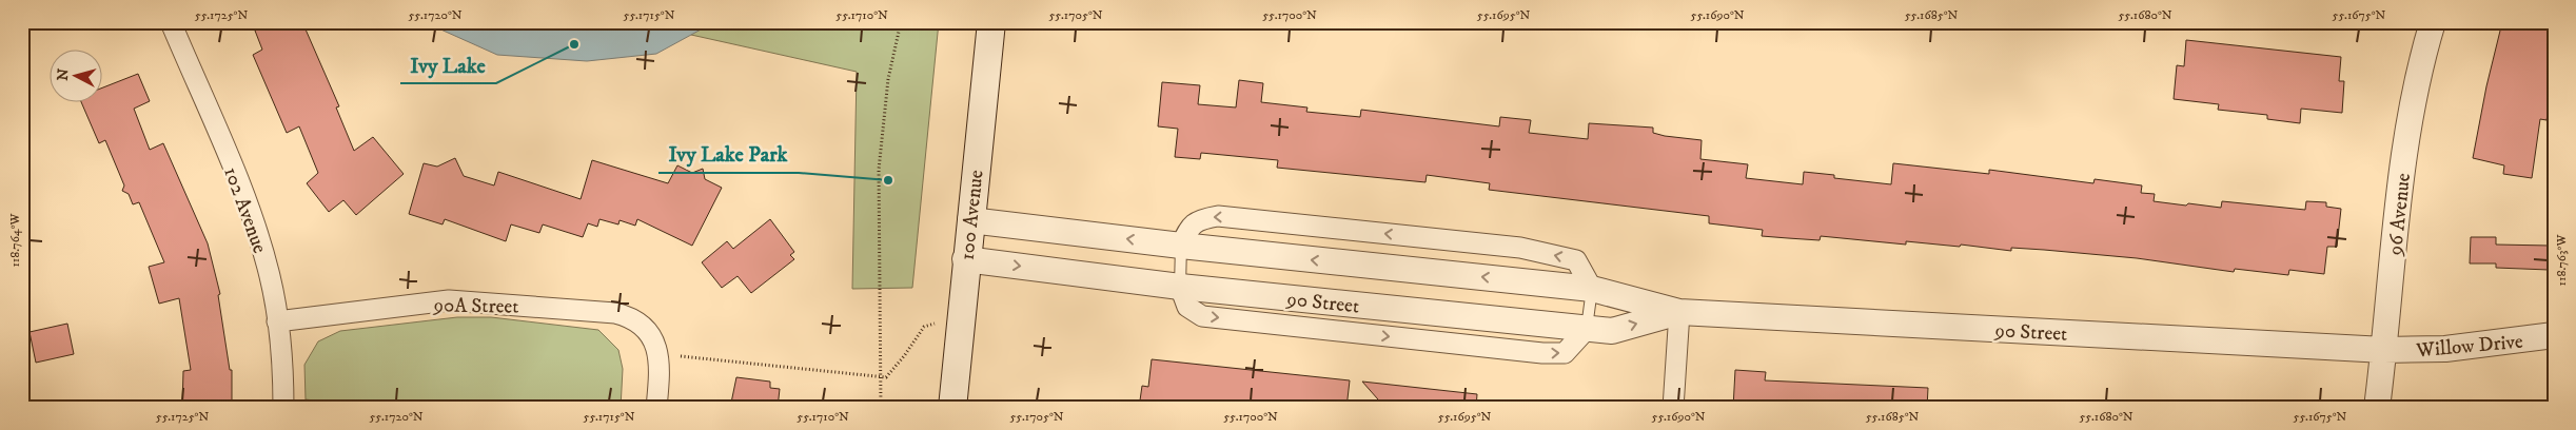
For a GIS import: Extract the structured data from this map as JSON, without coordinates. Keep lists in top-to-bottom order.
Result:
{
  "streets": {
    "main road": ["100 Avenue"],
    "street": [
      "102 Avenue",
      "96 Avenue",
      "90 Street",
      "90A Street",
      "Willow Drive"
    ]
  },
  "crossings": [
    ["102 Avenue", "90A Street"],
    ["96 Avenue", "90 Street"],
    ["96 Avenue", "Willow Drive"],
    ["100 Avenue", "90 Street"],
    ["90 Street", "Willow Drive"]
  ],
  "places": ["Ivy Lake", "Ivy Lake Park"],
  "north": "left",
  "coordinates": [
    "55.1725°N",
    "55.1720°N",
    "55.1715°N",
    "55.1710°N",
    "55.1705°N",
    "55.1700°N",
    "55.1695°N",
    "55.1690°N",
    "55.1685°N",
    "55.1680°N",
    "55.1675°N",
    "118.764°W",
    "118.763°W"
  ]
}
